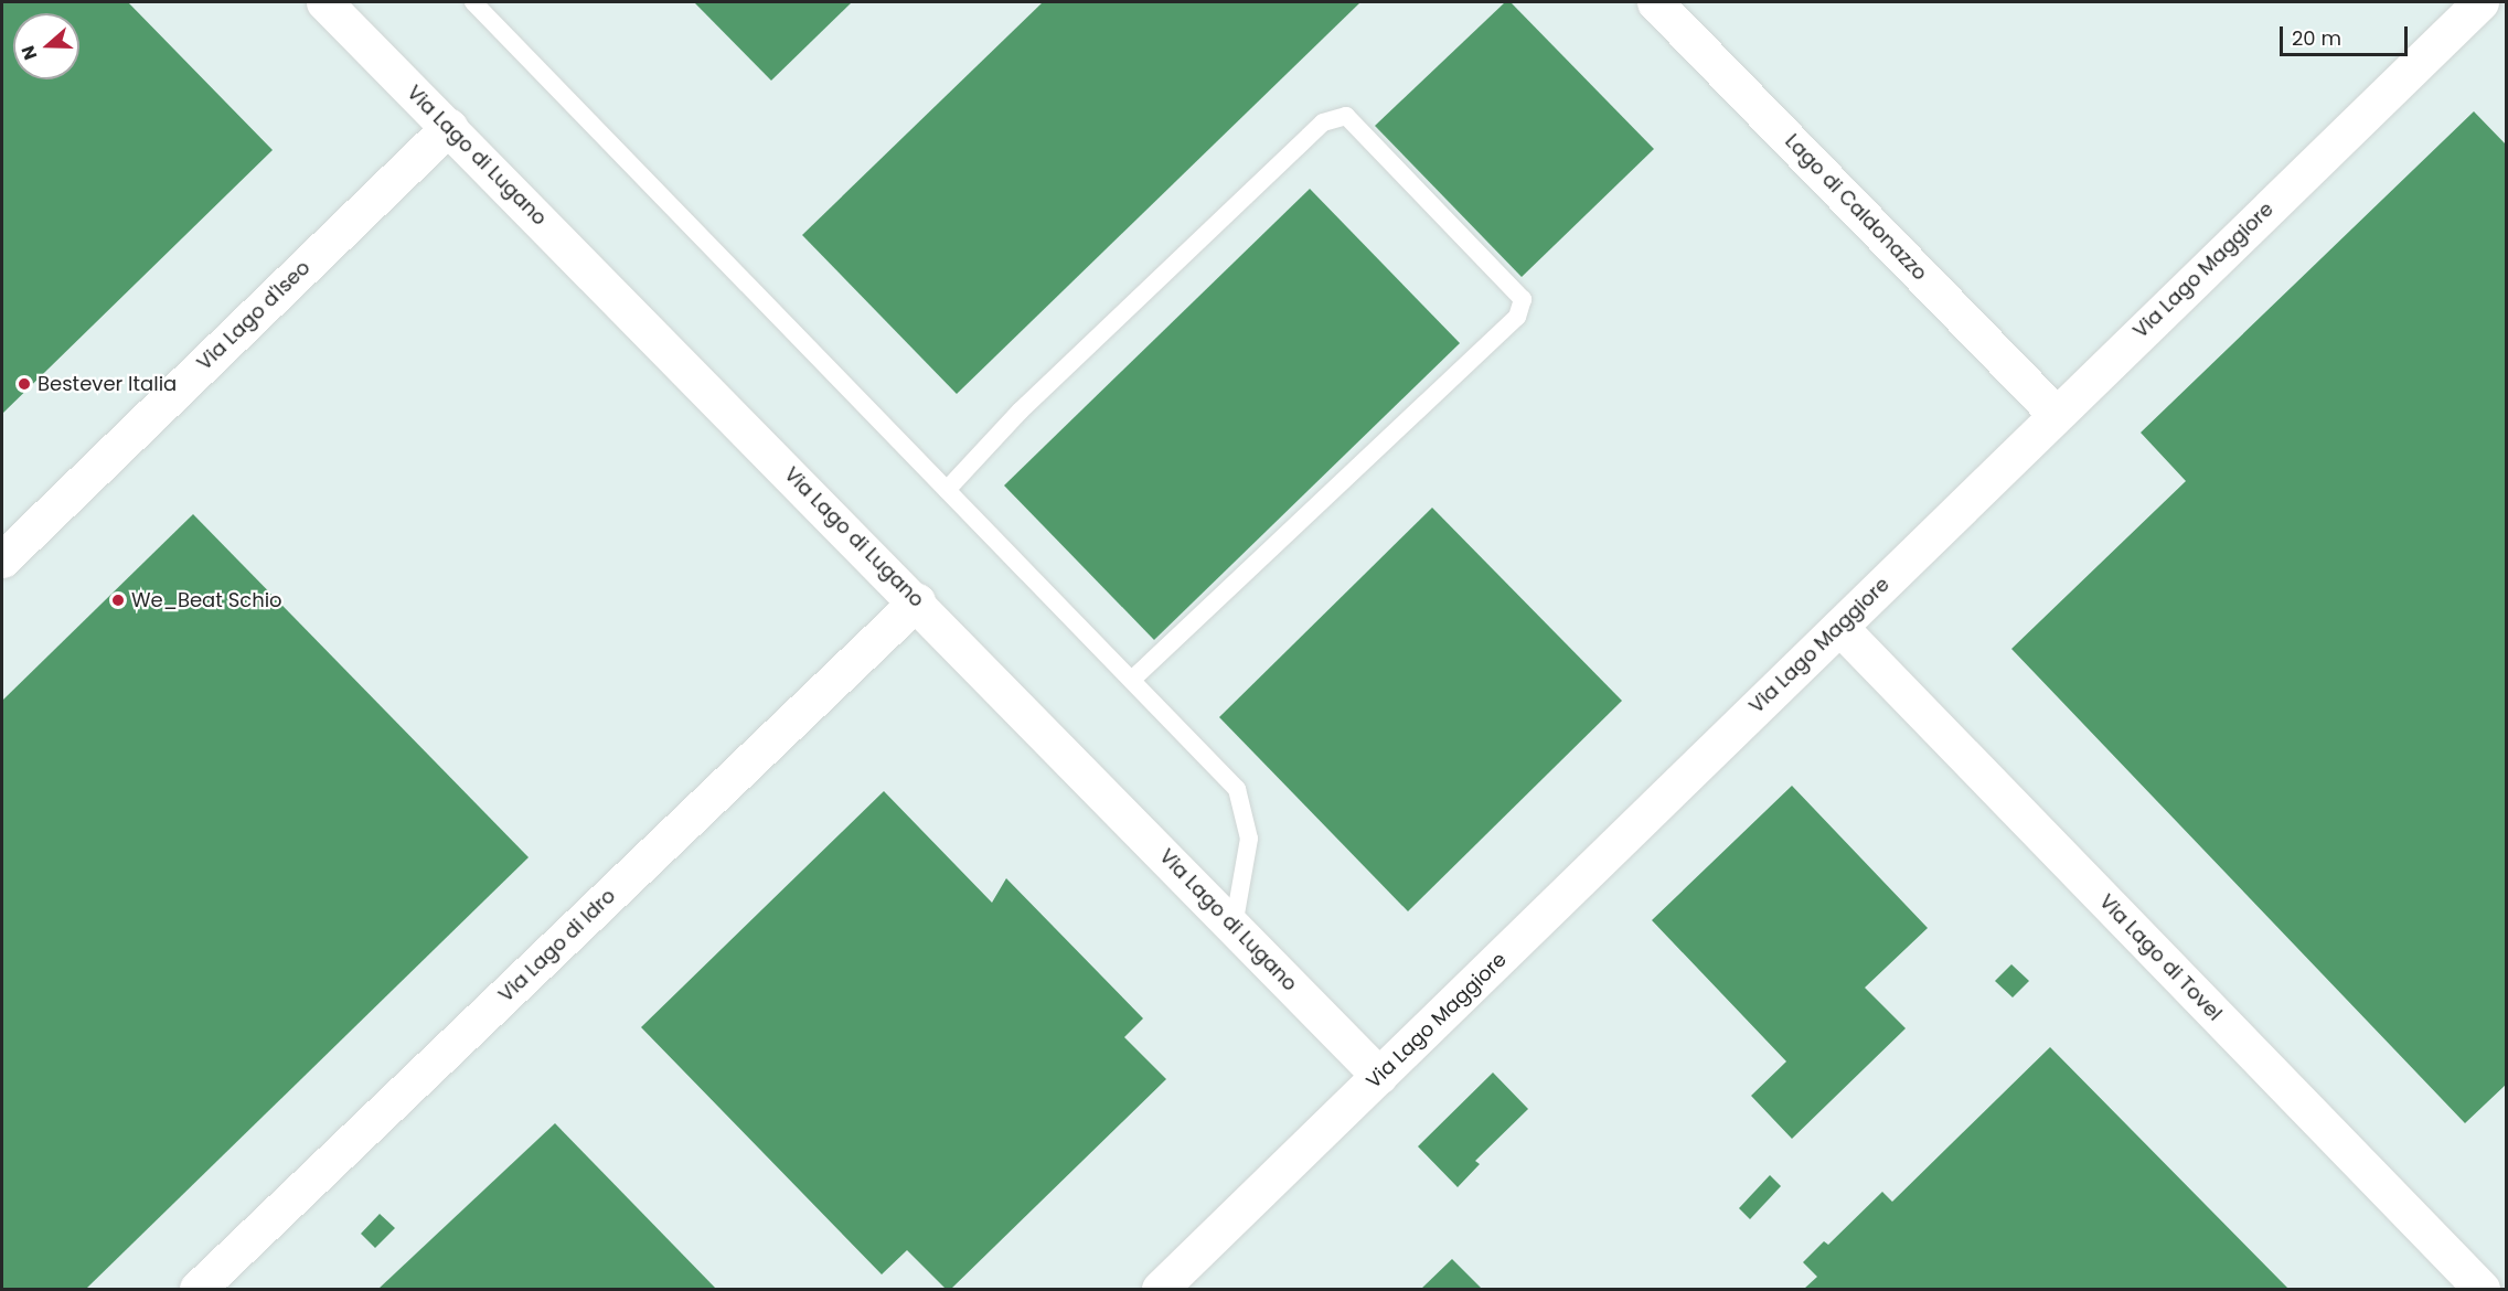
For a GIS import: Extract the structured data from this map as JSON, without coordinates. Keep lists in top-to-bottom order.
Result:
{
  "streets": {
    "street": [
      "Via Lago di Lugano",
      "Lago di Caldonazzo",
      "Via Lago Maggiore",
      "Via Lago d'Iseo",
      "Via Lago di Idro",
      "Via Lago di Tovel"
    ]
  },
  "crossings": [
    ["Via Lago di Lugano", "Via Lago Maggiore"],
    ["Via Lago di Lugano", "Via Lago d'Iseo"],
    ["Via Lago di Lugano", "Via Lago di Idro"],
    ["Lago di Caldonazzo", "Via Lago Maggiore"],
    ["Via Lago Maggiore", "Via Lago di Tovel"]
  ],
  "places": ["Bestever Italia", "We_Beat Schio"],
  "scale_bar": "20 m",
  "north": "left"
}
